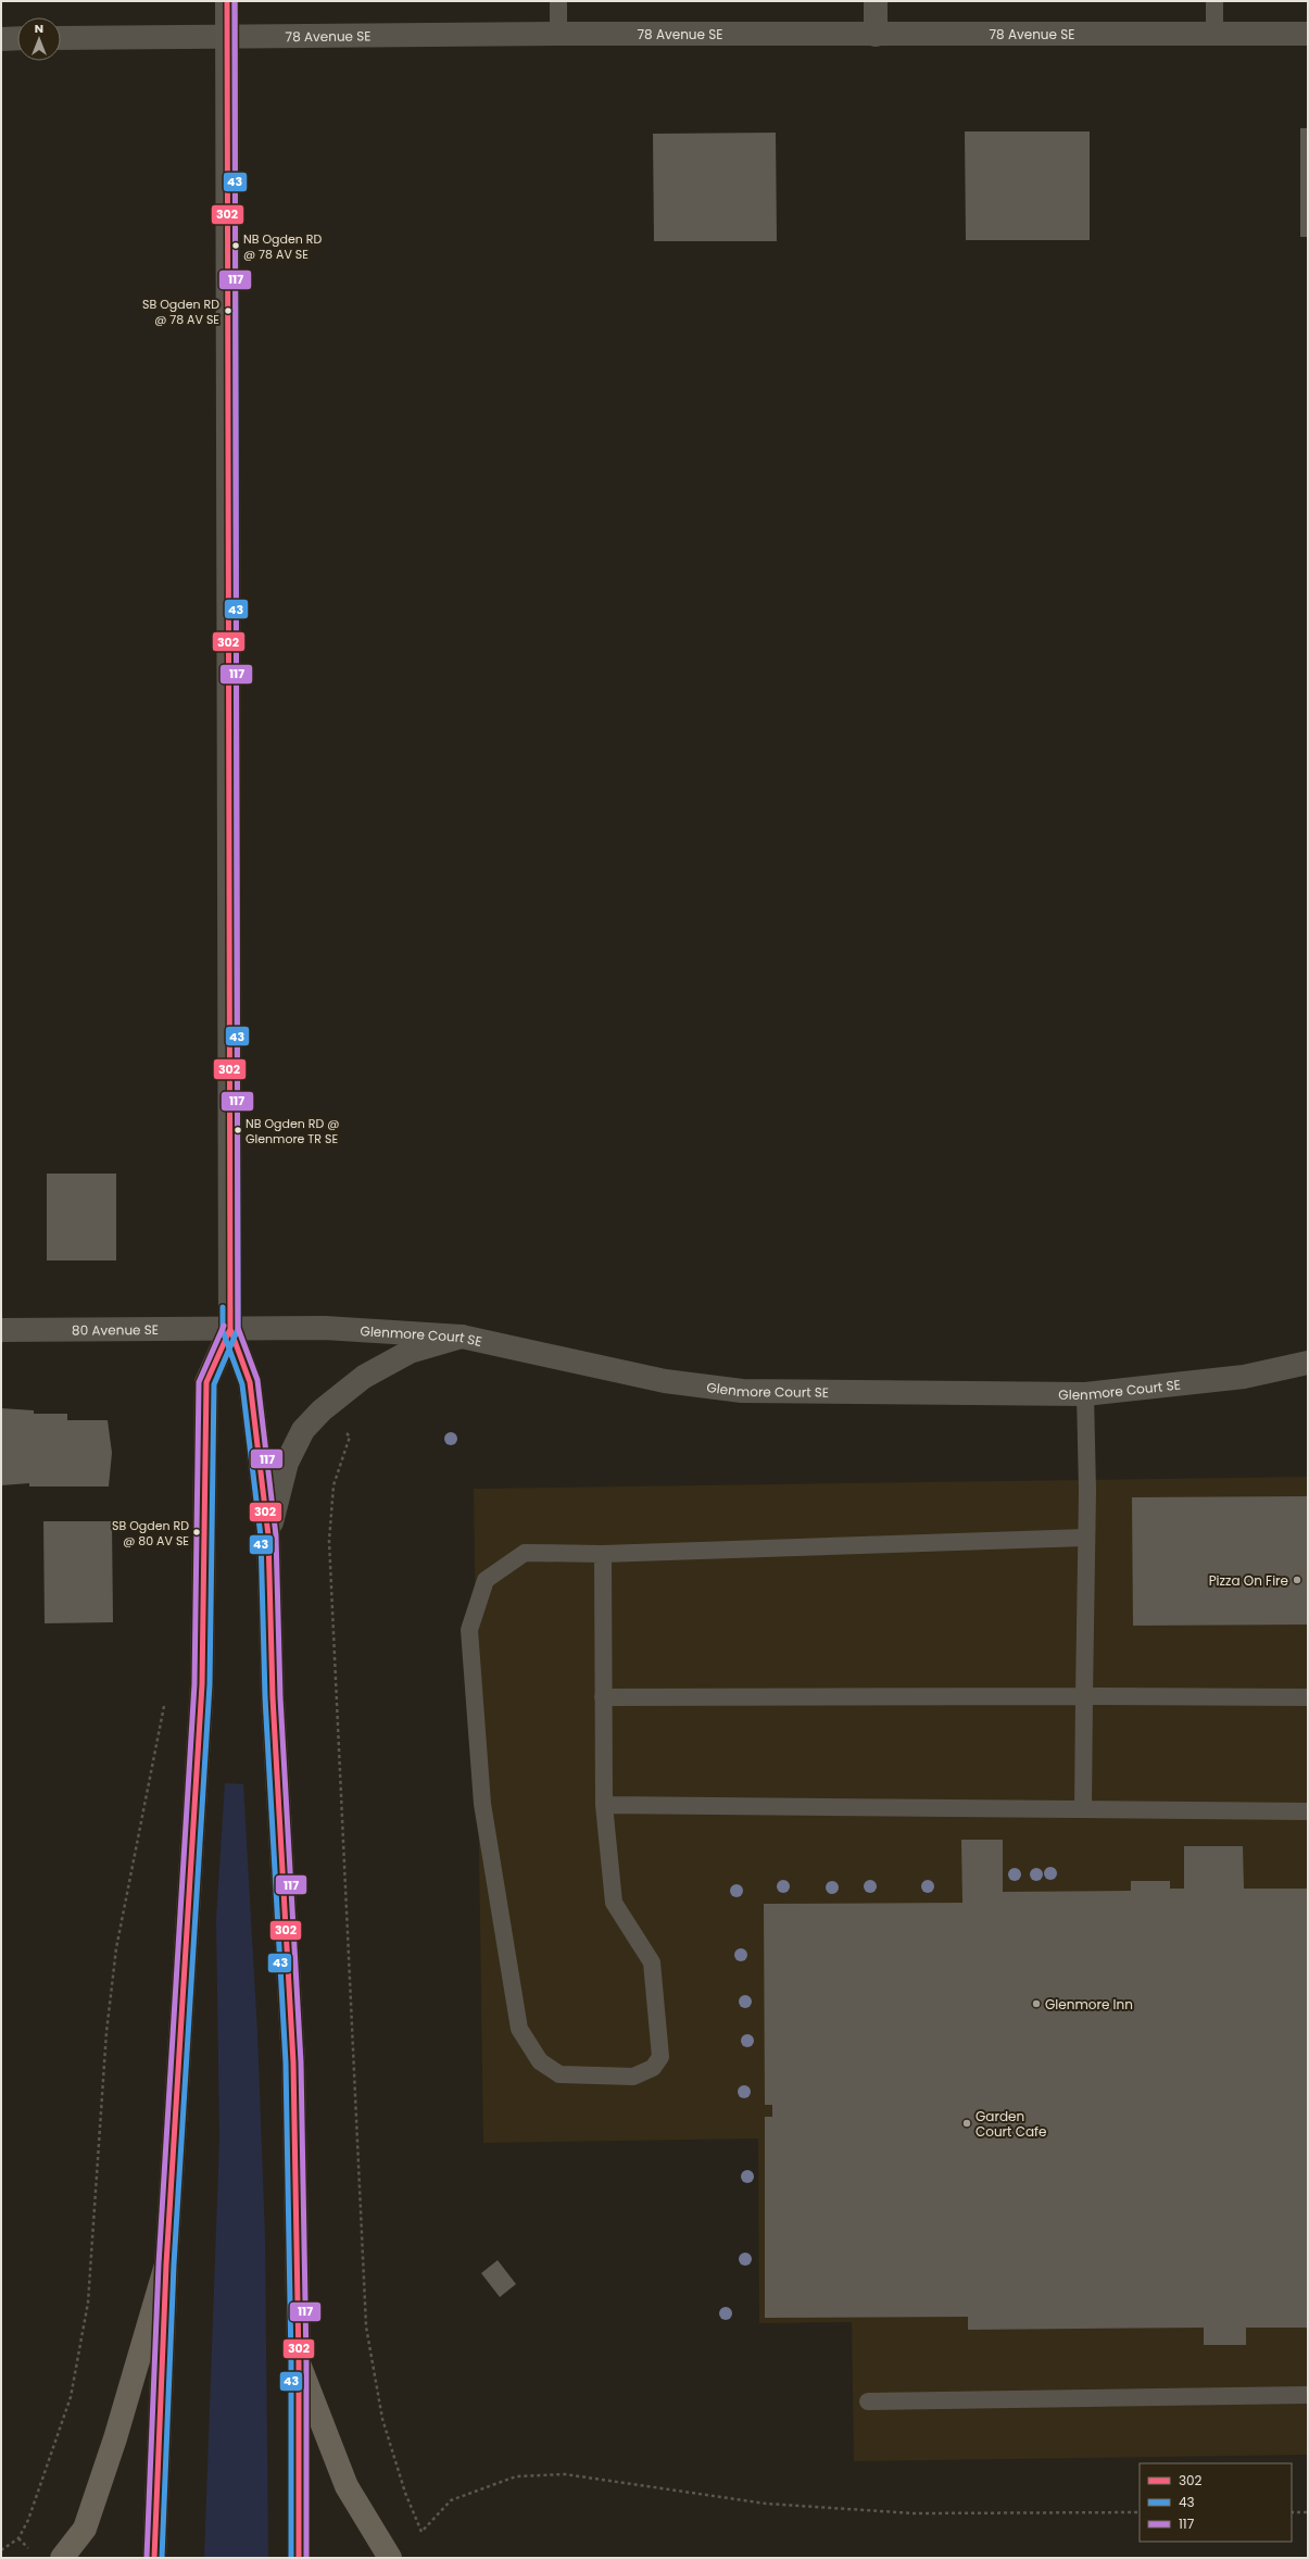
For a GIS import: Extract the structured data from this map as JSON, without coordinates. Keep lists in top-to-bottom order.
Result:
{
  "streets": {
    "street": ["78 Avenue SE", "80 Avenue SE", "Glenmore Court SE"]
  },
  "crossings": [
    ["80 Avenue SE", "Glenmore Court SE"]
  ],
  "places": [
    "NB Ogden RD @ 78 AV SE",
    "SB Ogden RD @ 78 AV SE",
    "NB Ogden RD @ Glenmore TR SE",
    "SB Ogden RD @ 80 AV SE",
    "Pizza On Fire",
    "Glenmore Inn",
    "Garden Court Cafe"
  ],
  "lines": ["transit line 302", "transit line 43", "transit line 117"],
  "legend": ["302", "43", "117"],
  "north": "top"
}
